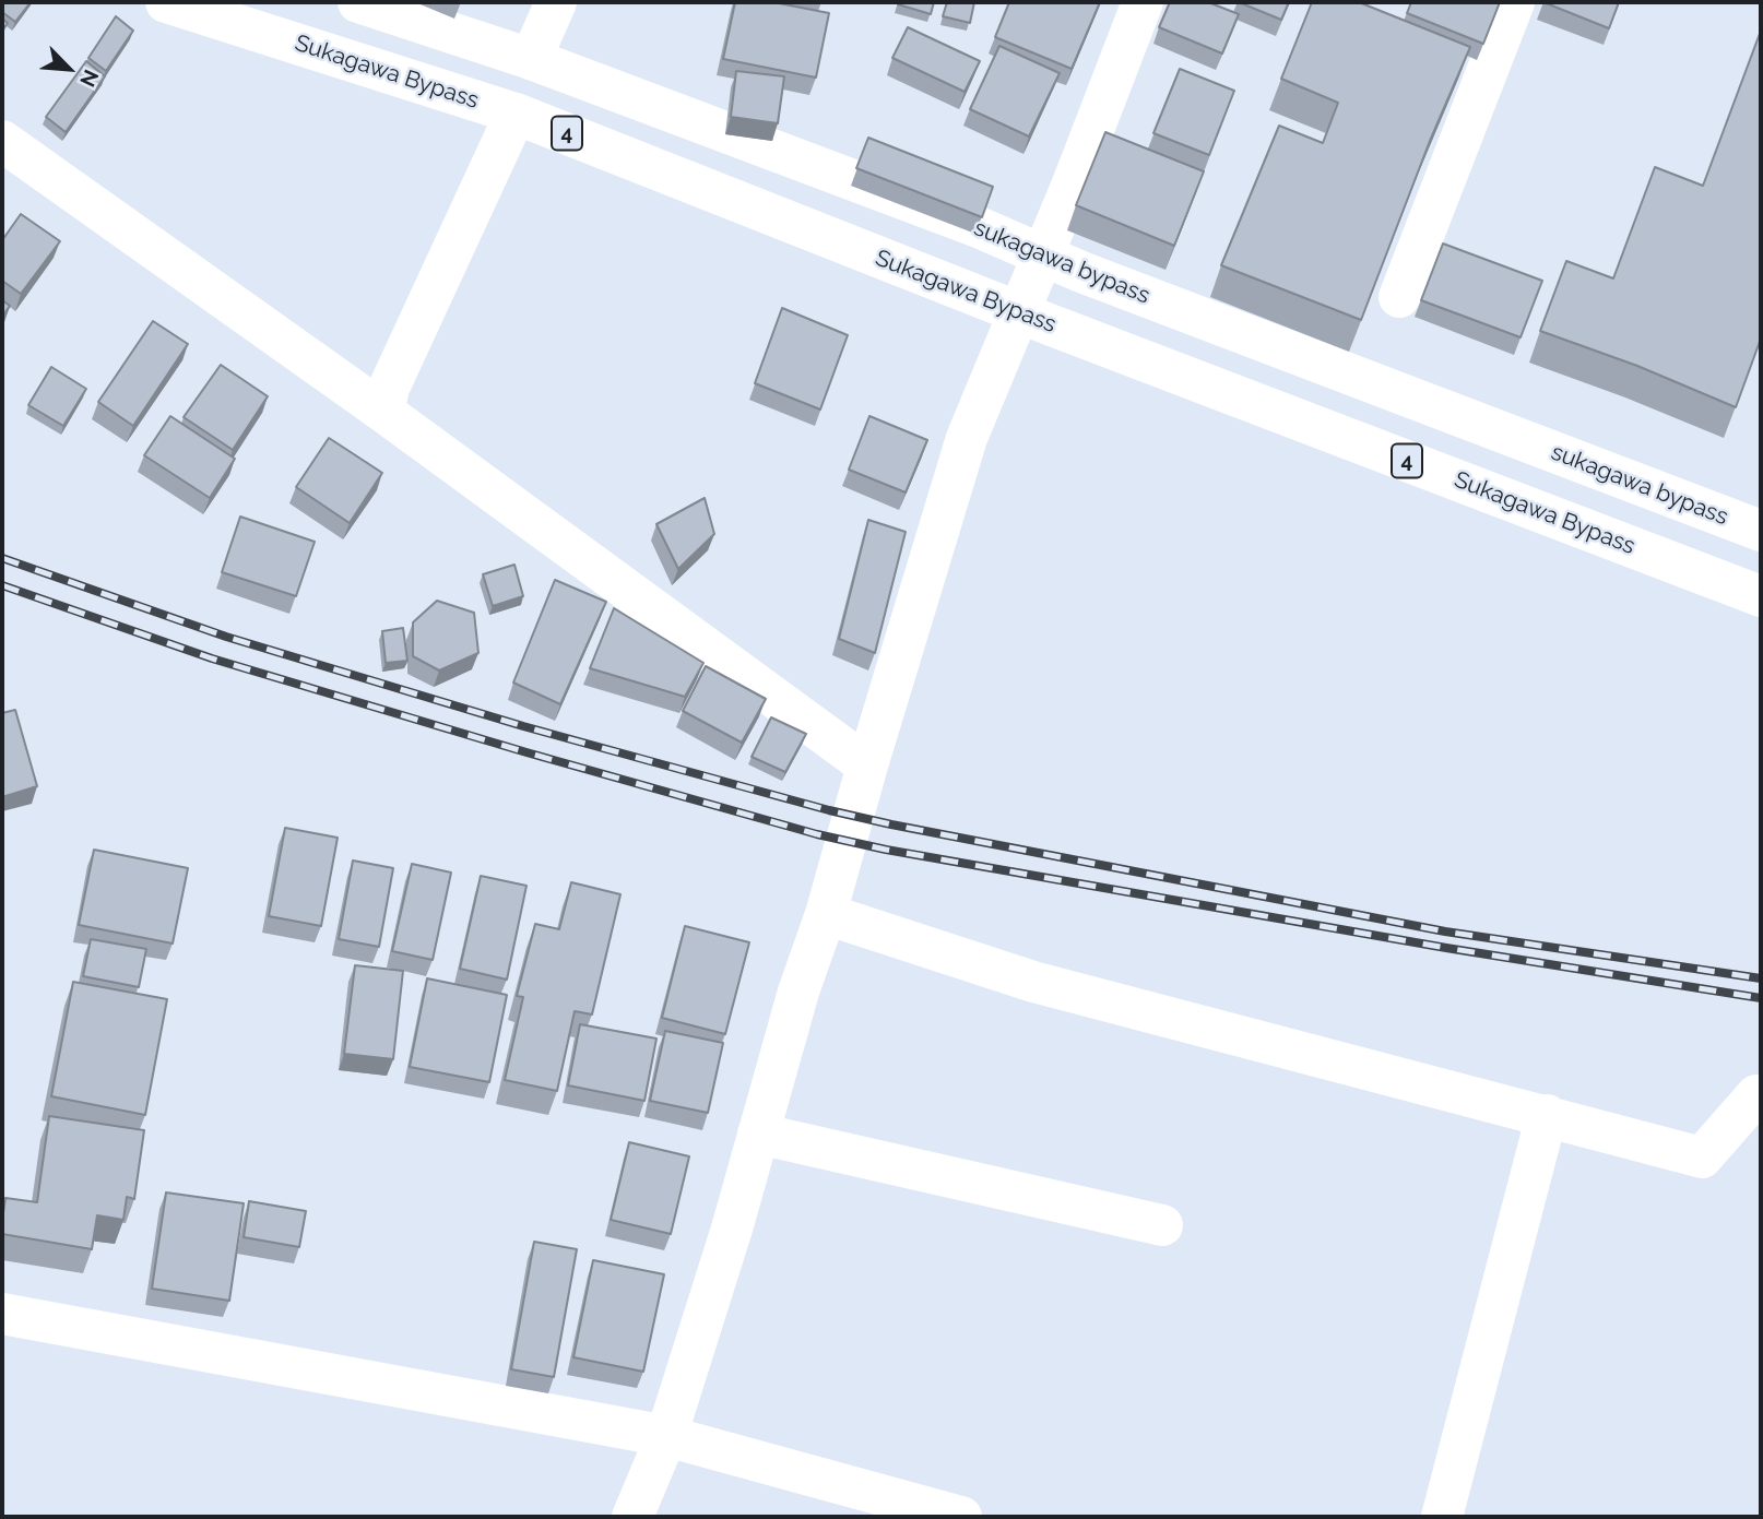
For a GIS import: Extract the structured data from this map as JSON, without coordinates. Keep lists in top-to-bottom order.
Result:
{
  "streets": {
    "main road": ["Sukagawa Bypass", "4", "sukagawa bypass"]
  },
  "north": "bottom right"
}
